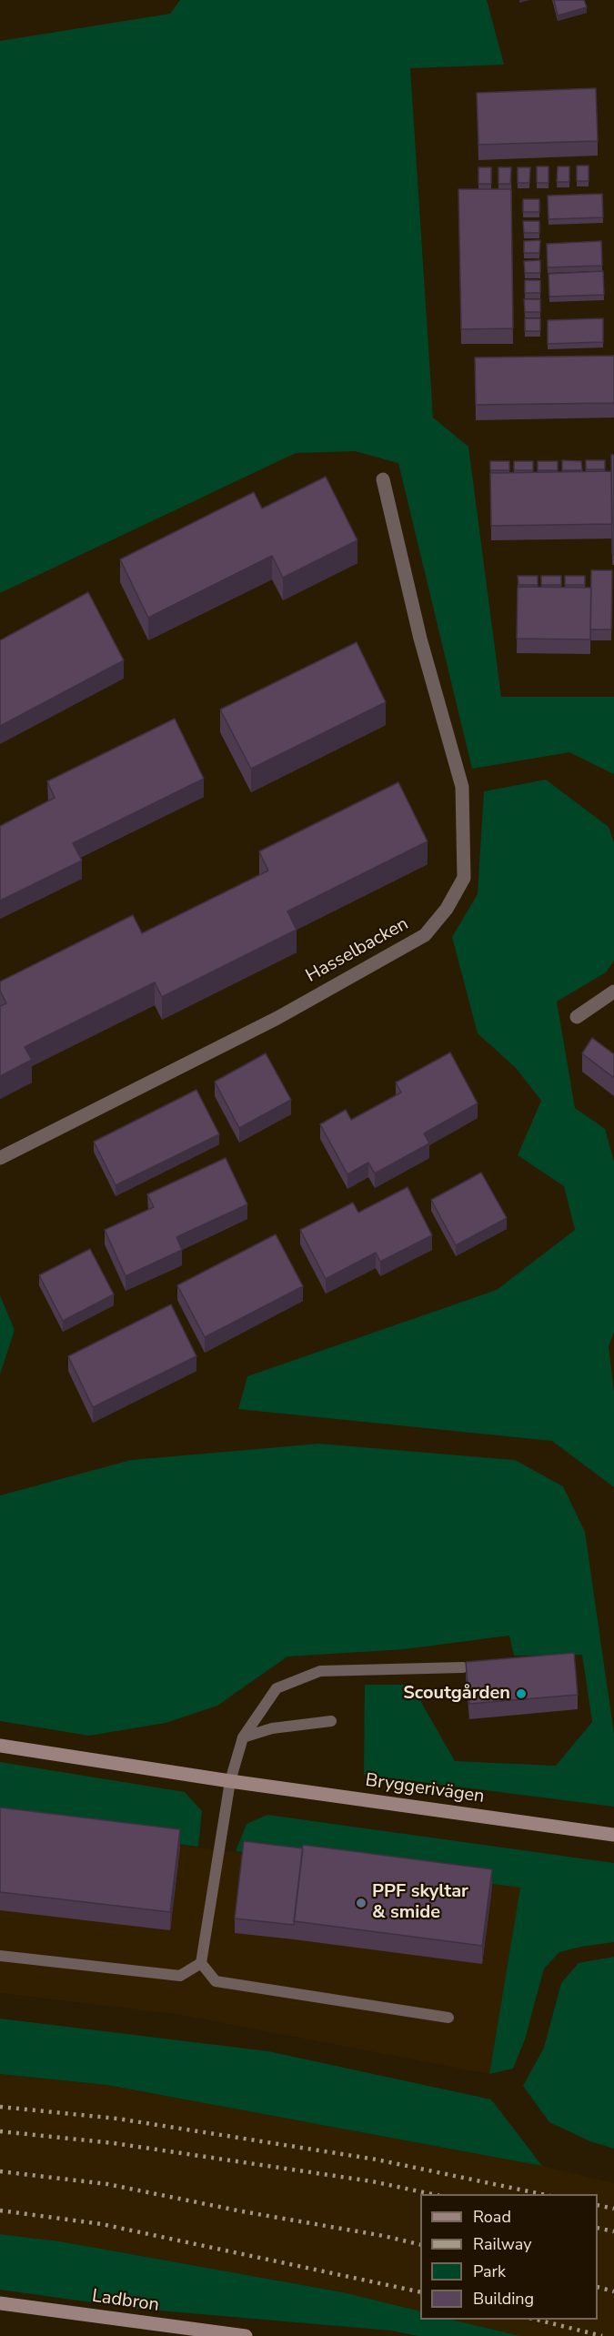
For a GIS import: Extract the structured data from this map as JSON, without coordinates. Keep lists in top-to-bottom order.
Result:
{
  "streets": {
    "street": ["Hasselbacken", "Bryggerivägen", "Ladbron"]
  },
  "places": ["Scoutgården", "PPF skyltar & smide"],
  "legend": [
    "Road",
    "Railway",
    "Park",
    "Building"
  ]
}
